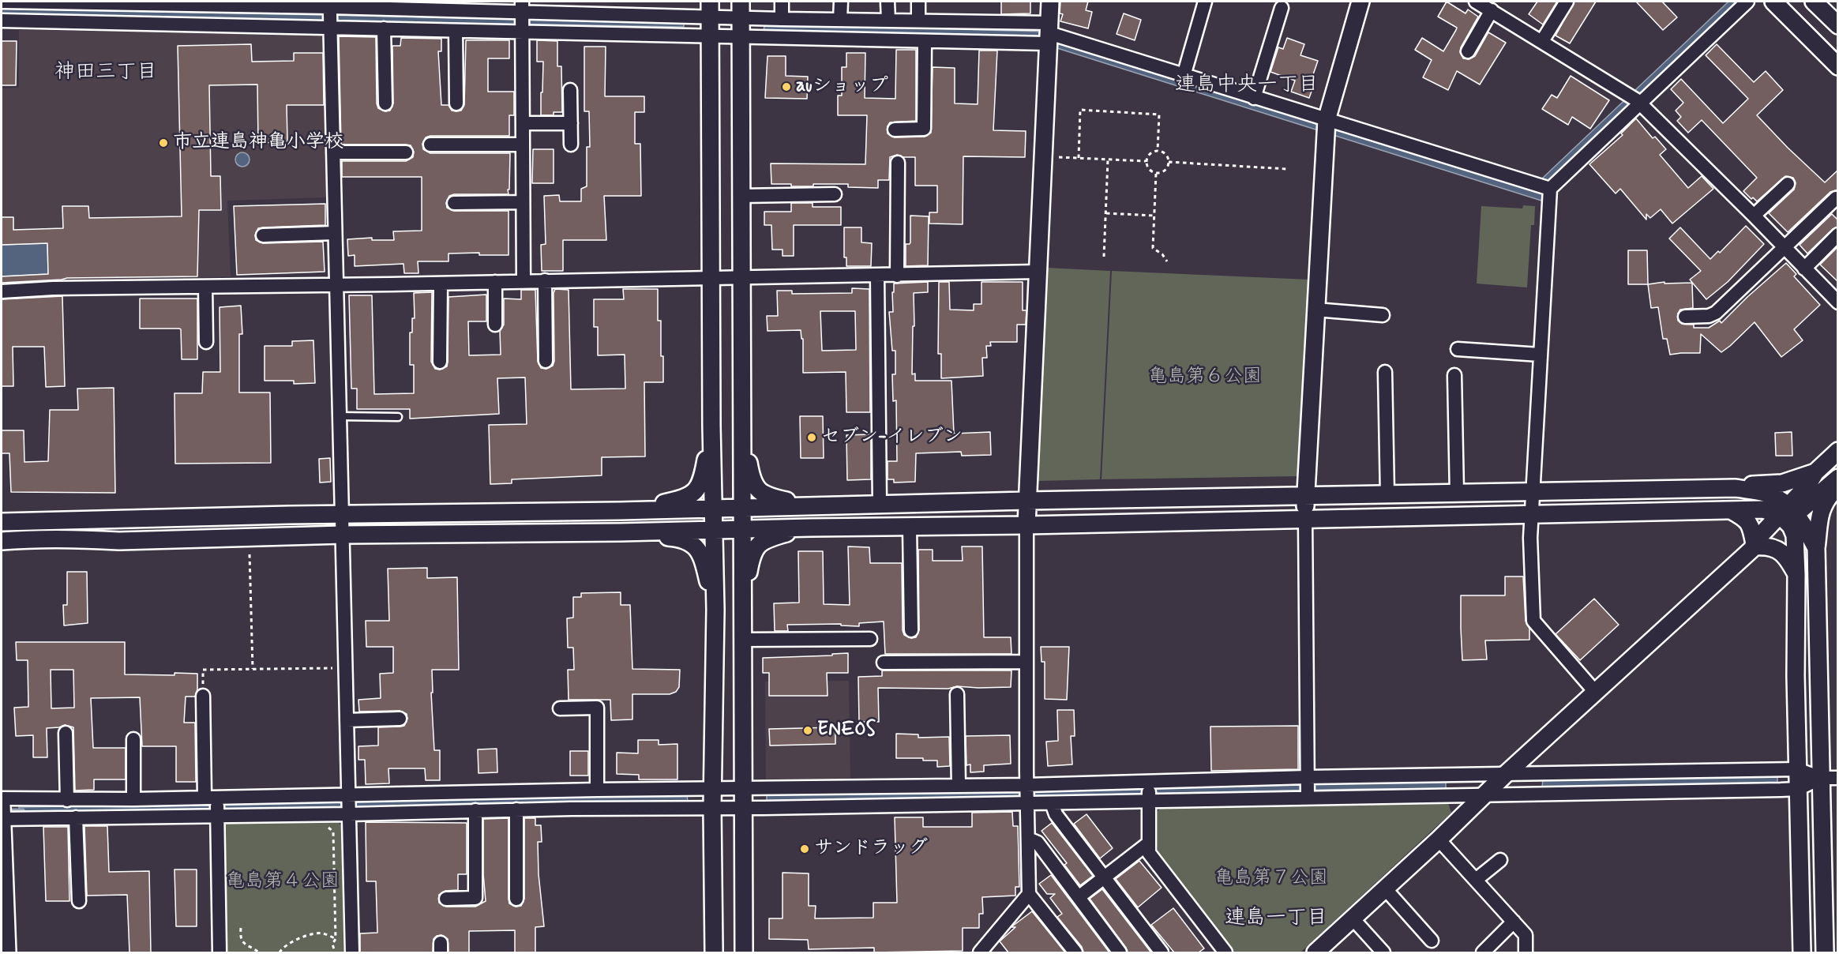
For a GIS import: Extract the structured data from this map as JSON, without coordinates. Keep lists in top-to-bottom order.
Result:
{
  "districts": ["神田三丁目", "連島中央一丁目", "連島一丁目"],
  "parks": ["亀島第６公園", "亀島第７公園", "亀島第４公園"],
  "places": [
    "auショップ",
    "市立連島神亀小学校",
    "セブン-イレブン",
    "ENEOS",
    "サンドラッグ"
  ]
}
